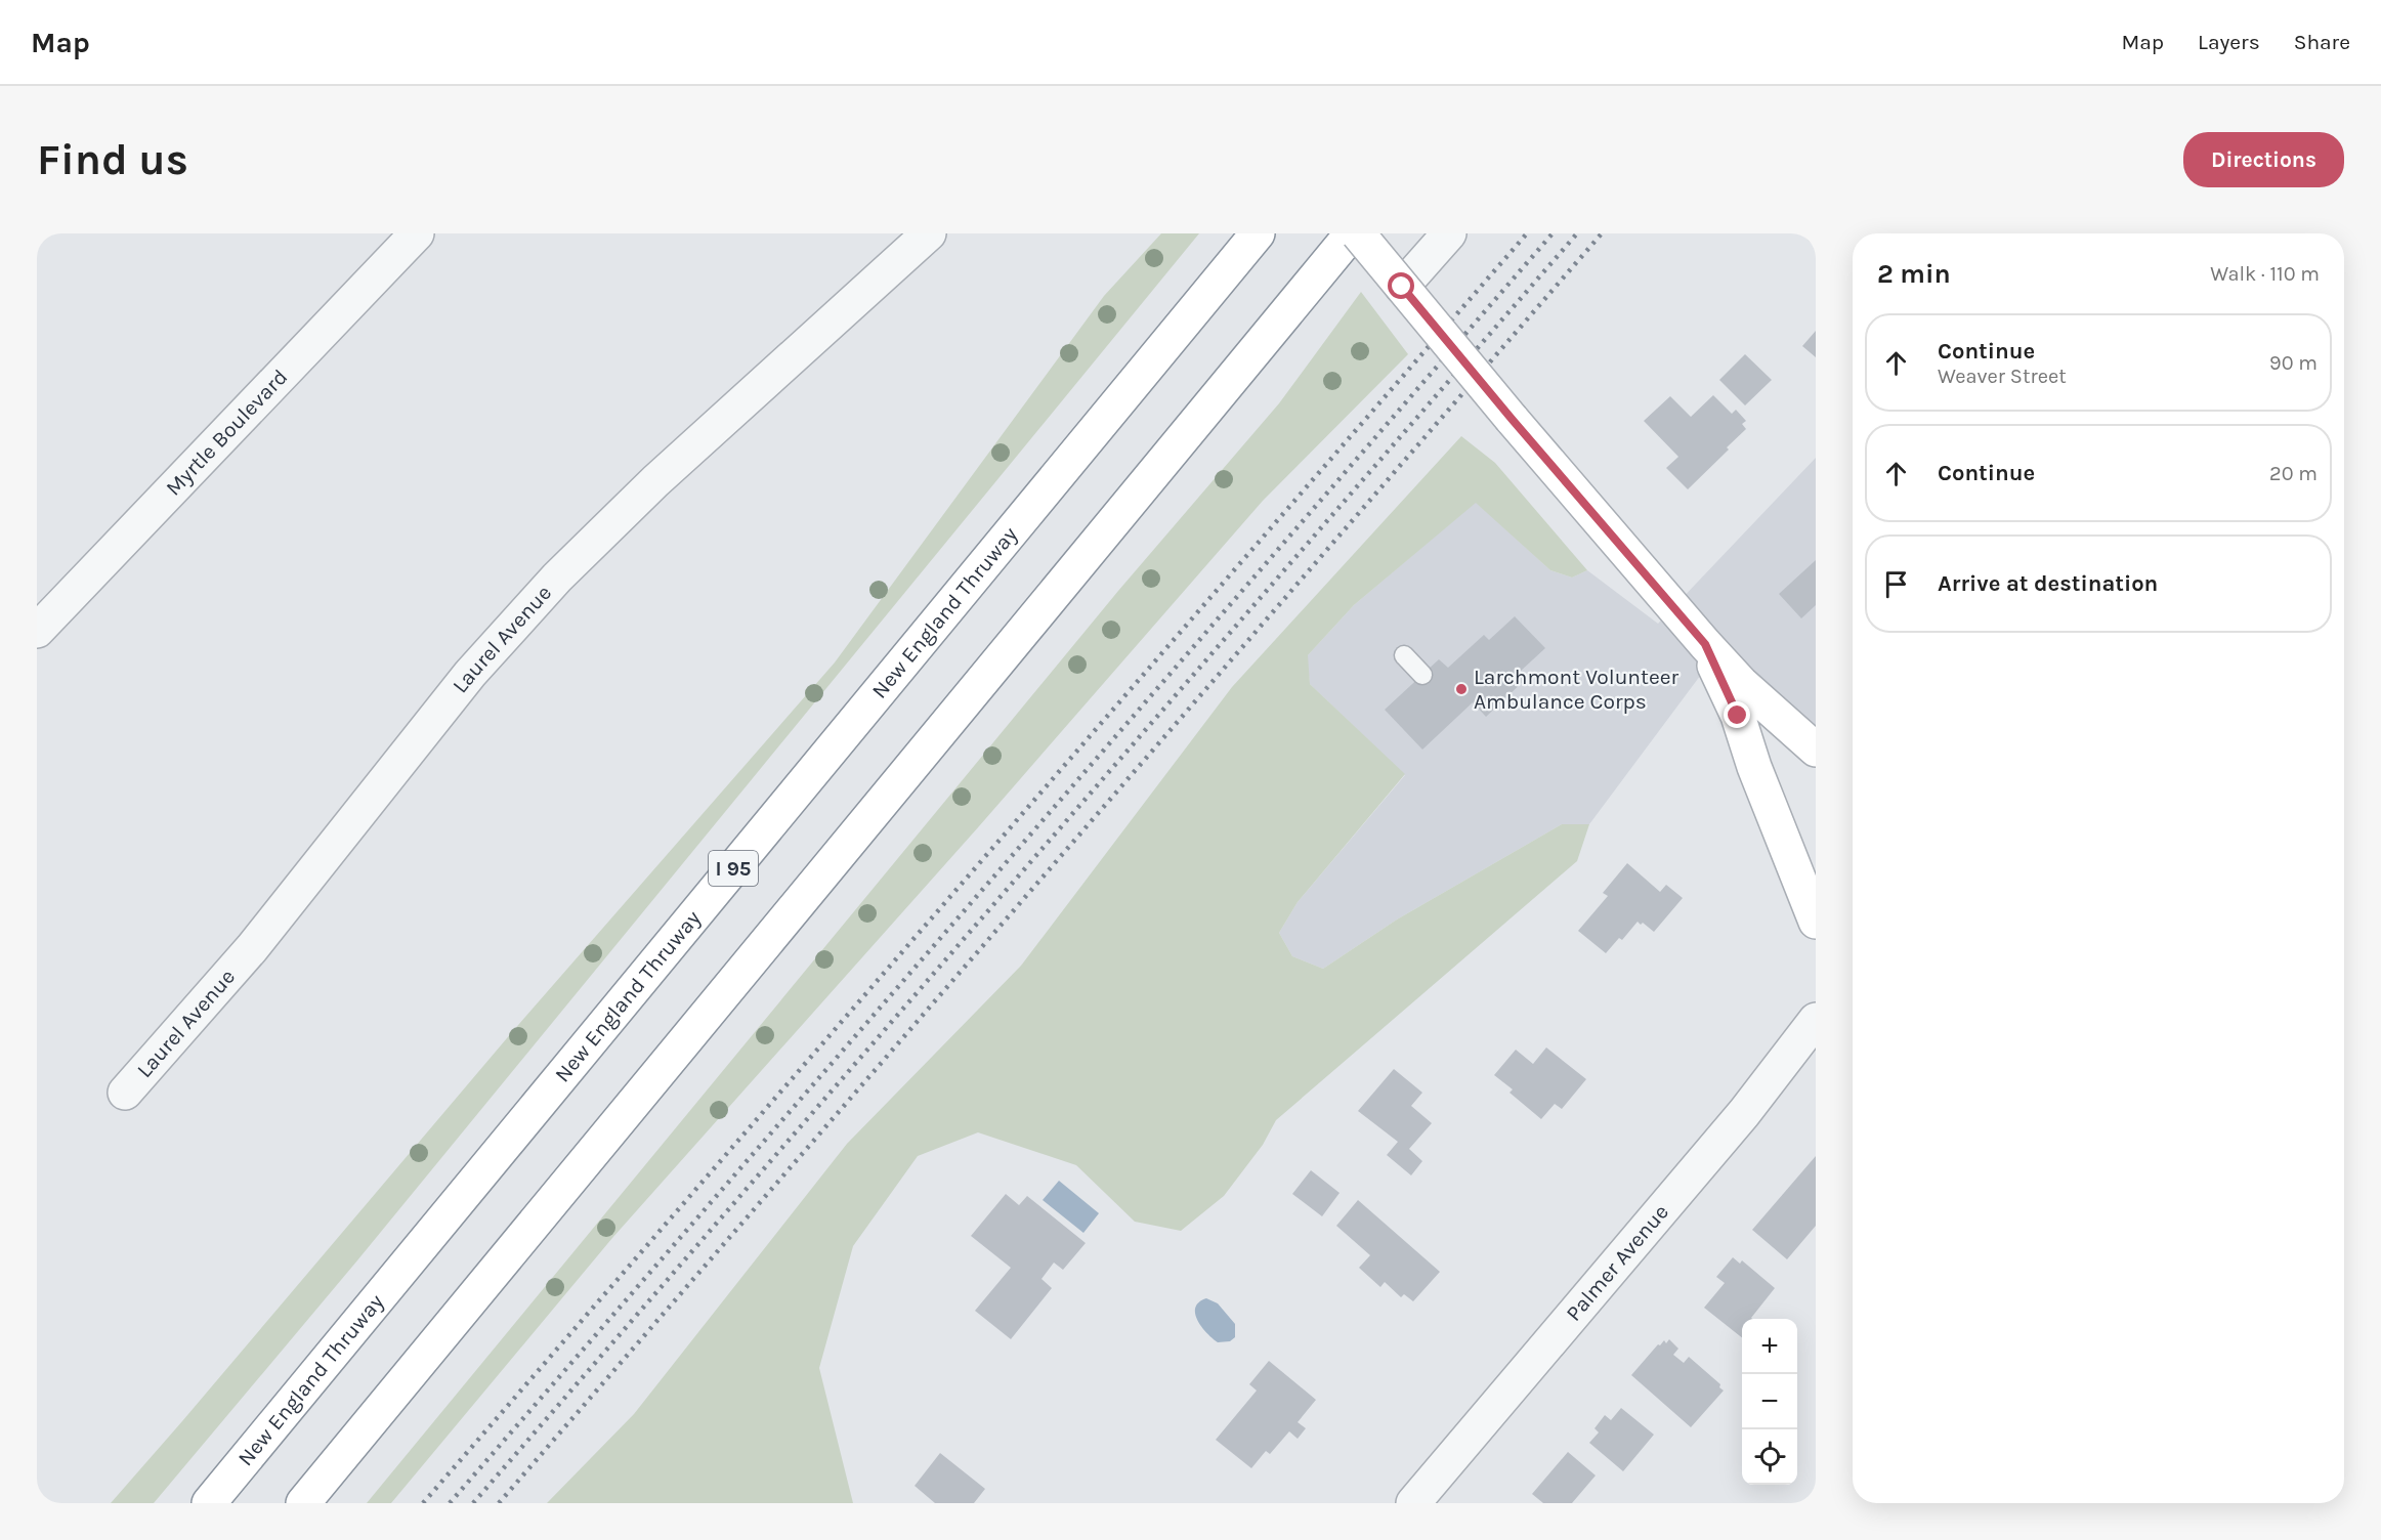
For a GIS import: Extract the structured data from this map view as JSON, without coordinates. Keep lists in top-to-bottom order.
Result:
{
  "streets": {
    "main road": ["New England Thruway", "I 95"],
    "street": ["Myrtle Boulevard", "Laurel Avenue", "Palmer Avenue"]
  },
  "places": ["Larchmont Volunteer Ambulance Corps"],
  "page": {
    "header": "Map",
    "nav": ["Map", "Layers", "Share"],
    "buttons": "Directions",
    "title": "Find us",
    "heading": ["2 min", "Walk · 110 m"],
    "list": [
      ["Continue", "Weaver Street", "90 m"],
      ["Continue", "20 m"],
      "Arrive at destination"
    ],
    "map_buttons": ["+", "−"]
  }
}
